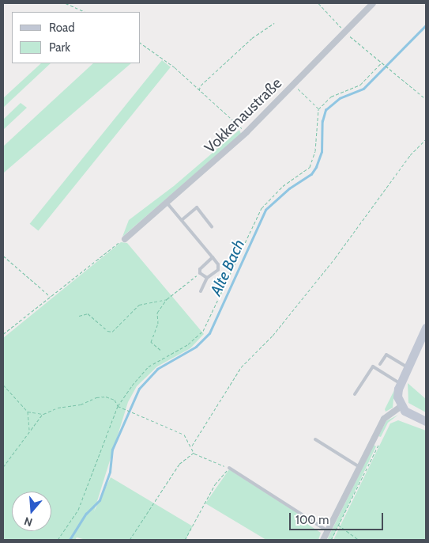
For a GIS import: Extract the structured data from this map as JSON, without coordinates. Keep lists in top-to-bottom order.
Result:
{
  "streets": {
    "street": ["Vokkenaustraße"]
  },
  "water": ["Alte Bach"],
  "legend": ["Road", "Park"],
  "scale_bar": "100 m",
  "north": "bottom"
}
